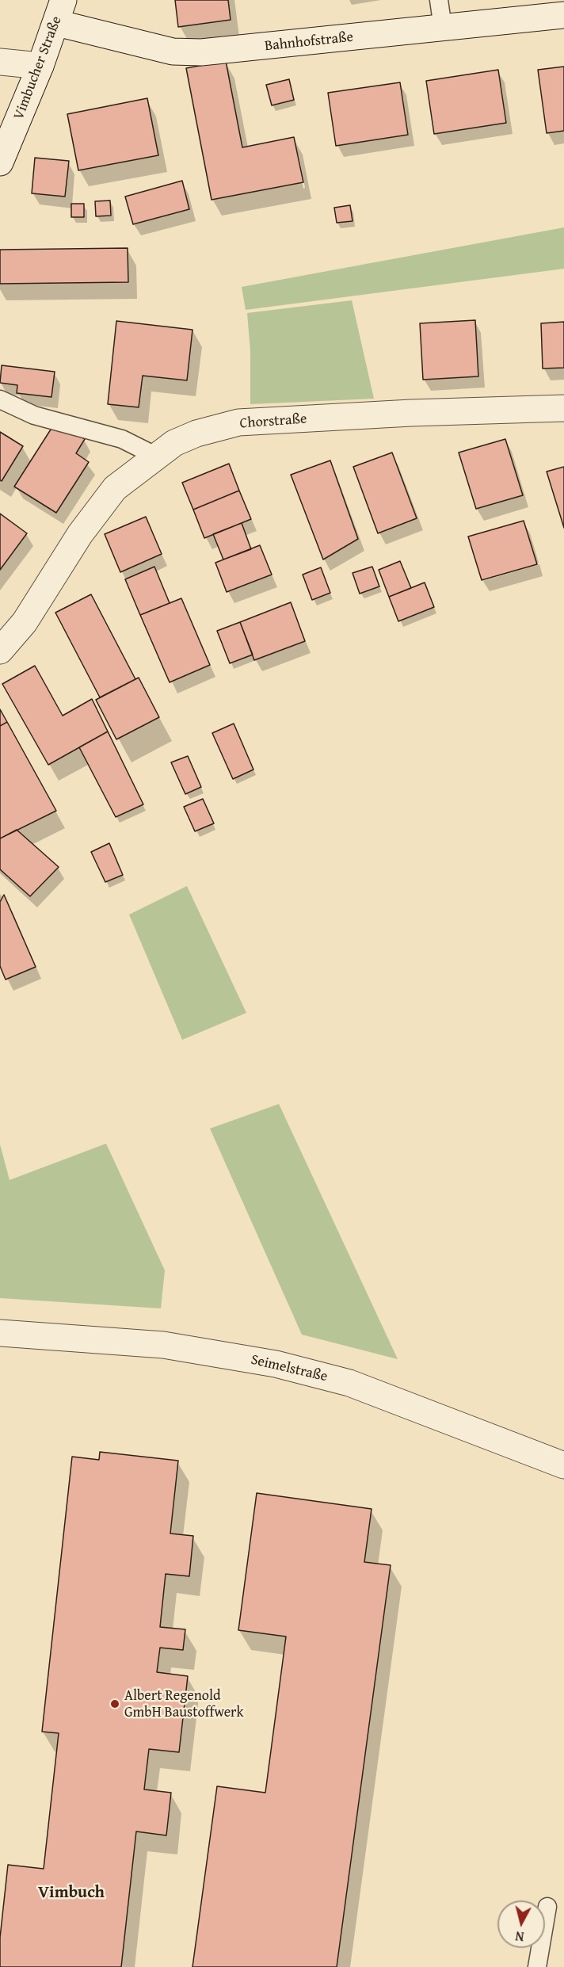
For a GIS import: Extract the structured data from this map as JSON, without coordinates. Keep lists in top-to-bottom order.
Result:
{
  "streets": {
    "street": [
      "Bahnhofstraße",
      "Vimbucher Straße",
      "Chorstraße",
      "Seimelstraße"
    ]
  },
  "crossings": [
    ["Bahnhofstraße", "Vimbucher Straße"]
  ],
  "districts": ["Vimbuch"],
  "places": ["Albert Regenold GmbH Baustoffwerk"],
  "north": "bottom"
}
